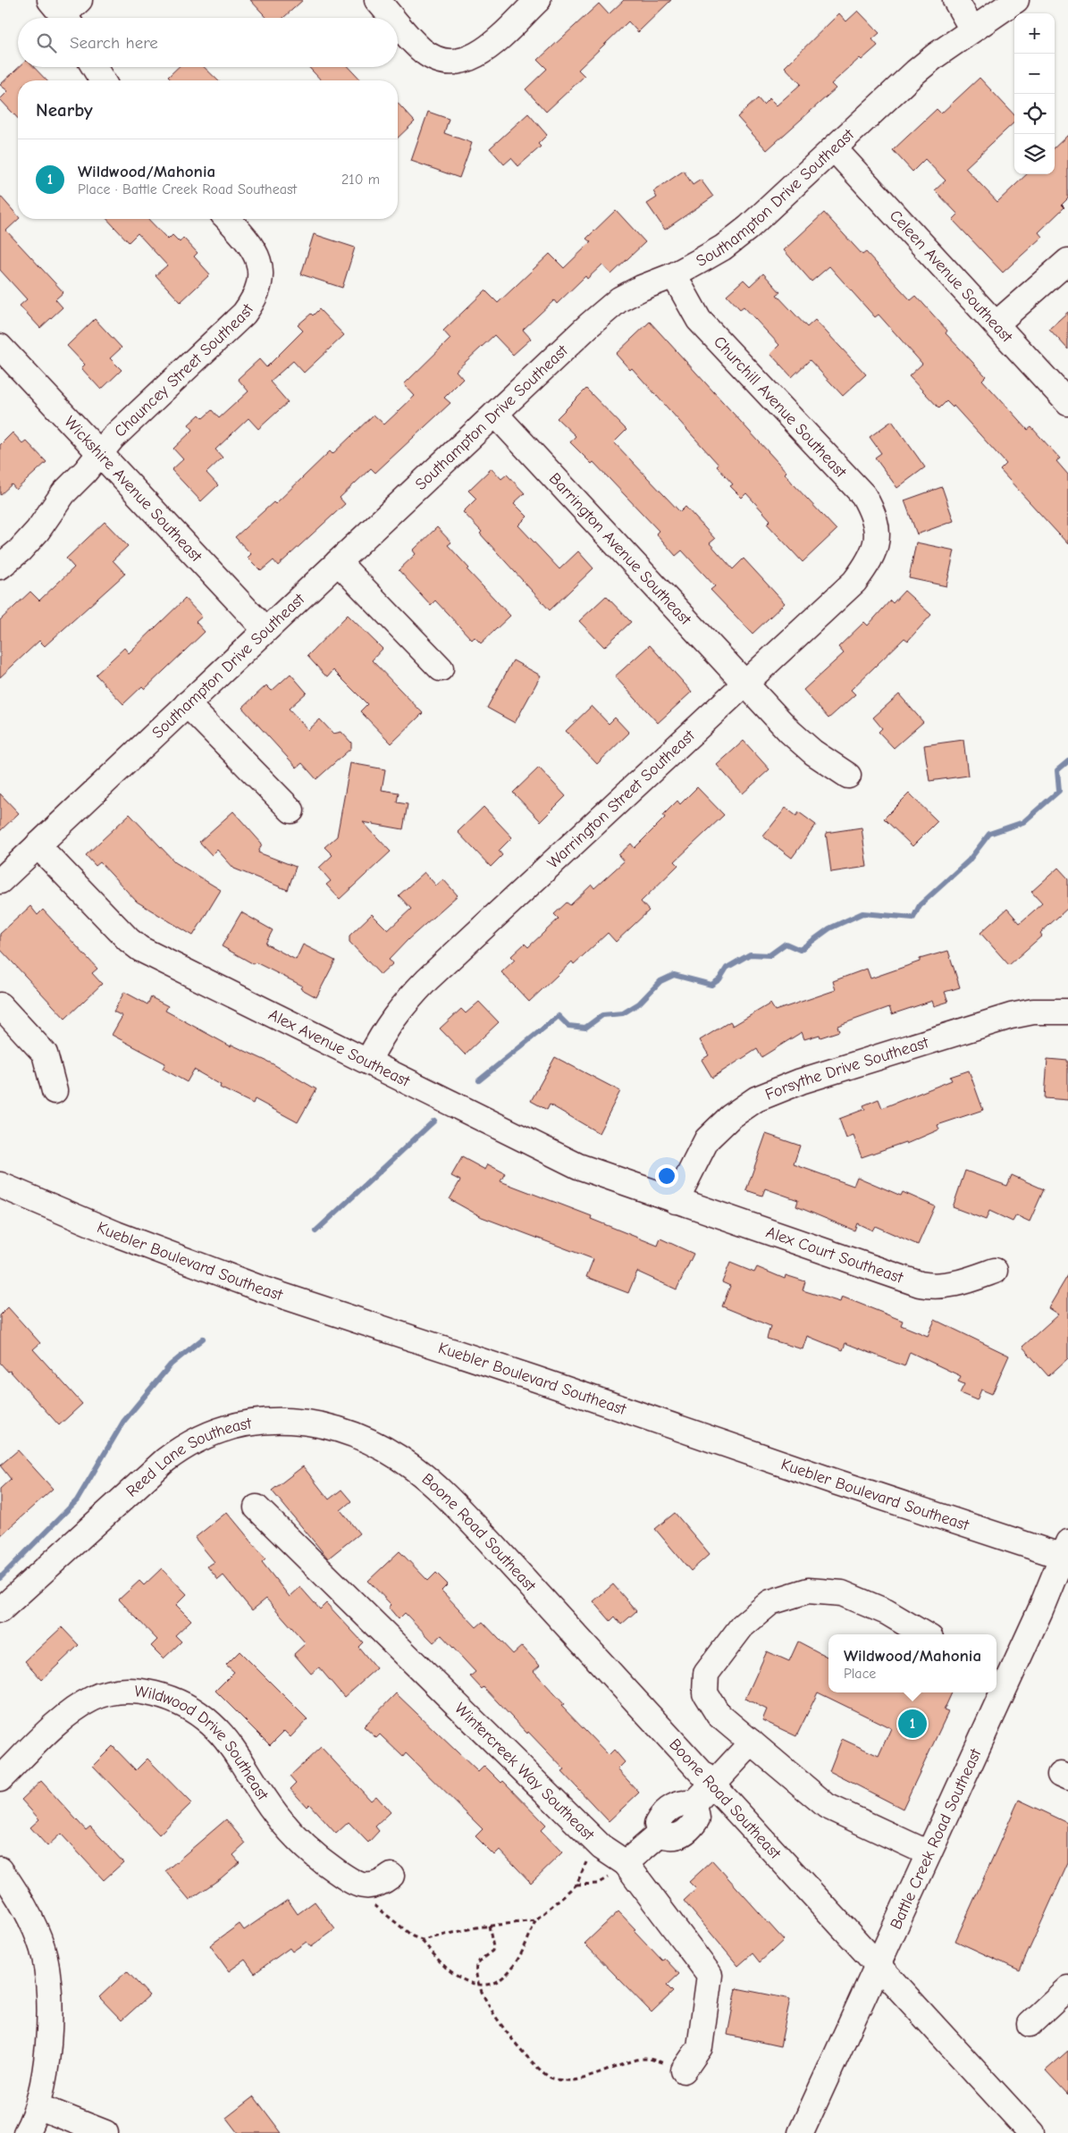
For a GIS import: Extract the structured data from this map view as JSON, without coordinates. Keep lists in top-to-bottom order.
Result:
{
  "streets": {
    "street": [
      "Southampton Drive Southeast",
      "Celeen Avenue Southeast",
      "Chauncey Street Southeast",
      "Churchill Avenue Southeast",
      "Wickshire Avenue Southeast",
      "Barrington Avenue Southeast",
      "Warrington Street Southeast",
      "Alex Avenue Southeast",
      "Forsythe Drive Southeast",
      "Alex Court Southeast",
      "Kuebler Boulevard Southeast",
      "Reed Lane Southeast",
      "Boone Road Southeast",
      "Wildwood Drive Southeast",
      "Wintercreek Way Southeast",
      "Battle Creek Road Southeast"
    ]
  },
  "crossings": [
    ["Southampton Drive Southeast", "Celeen Avenue Southeast"],
    ["Southampton Drive Southeast", "Churchill Avenue Southeast"],
    ["Southampton Drive Southeast", "Wickshire Avenue Southeast"],
    ["Southampton Drive Southeast", "Barrington Avenue Southeast"],
    ["Southampton Drive Southeast", "Alex Avenue Southeast"],
    ["Chauncey Street Southeast", "Wickshire Avenue Southeast"],
    ["Churchill Avenue Southeast", "Warrington Street Southeast"],
    ["Barrington Avenue Southeast", "Warrington Street Southeast"],
    ["Warrington Street Southeast", "Alex Avenue Southeast"],
    ["Alex Avenue Southeast", "Forsythe Drive Southeast"],
    ["Alex Avenue Southeast", "Alex Court Southeast"],
    ["Forsythe Drive Southeast", "Alex Court Southeast"],
    ["Kuebler Boulevard Southeast", "Battle Creek Road Southeast"],
    ["Reed Lane Southeast", "Boone Road Southeast"],
    ["Boone Road Southeast", "Battle Creek Road Southeast"]
  ],
  "page": {
    "map_buttons": ["+", "−"],
    "search": "Search here",
    "heading": "Nearby",
    "list": [
      {
        "mark": "1",
        "name": "Wildwood/Mahonia",
        "note": "Place · Battle Creek Road Southeast",
        "value": "210 m"
      }
    ],
    "popup": ["Wildwood/Mahonia", "Place"],
    "pins": "1"
  }
}
